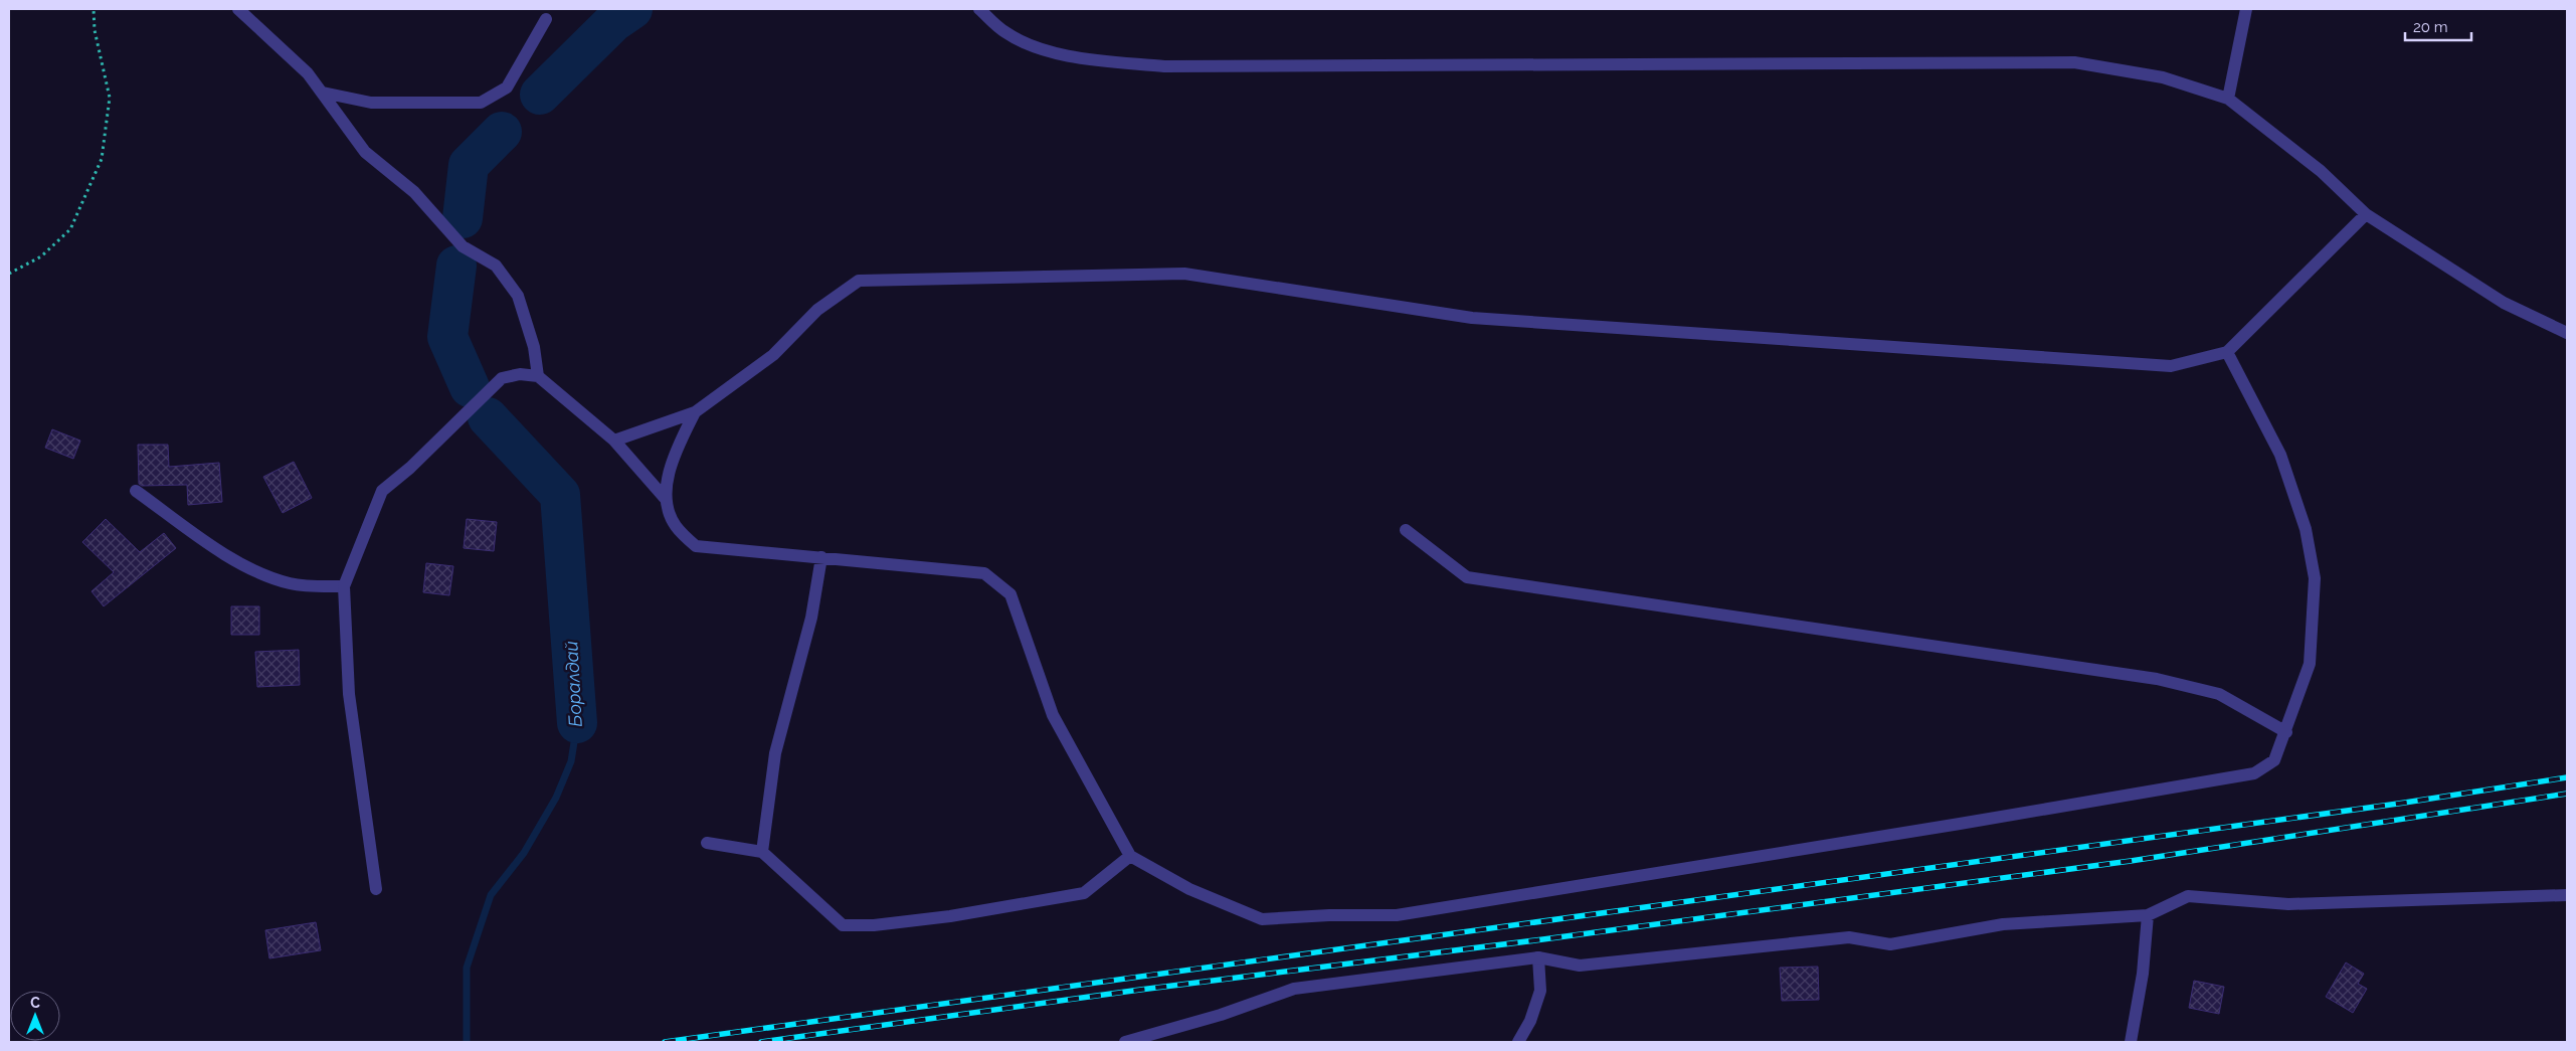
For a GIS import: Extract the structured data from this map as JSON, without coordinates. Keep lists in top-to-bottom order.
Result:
{
  "water": ["Боралдай"],
  "scale_bar": "20 m",
  "north": "top"
}
